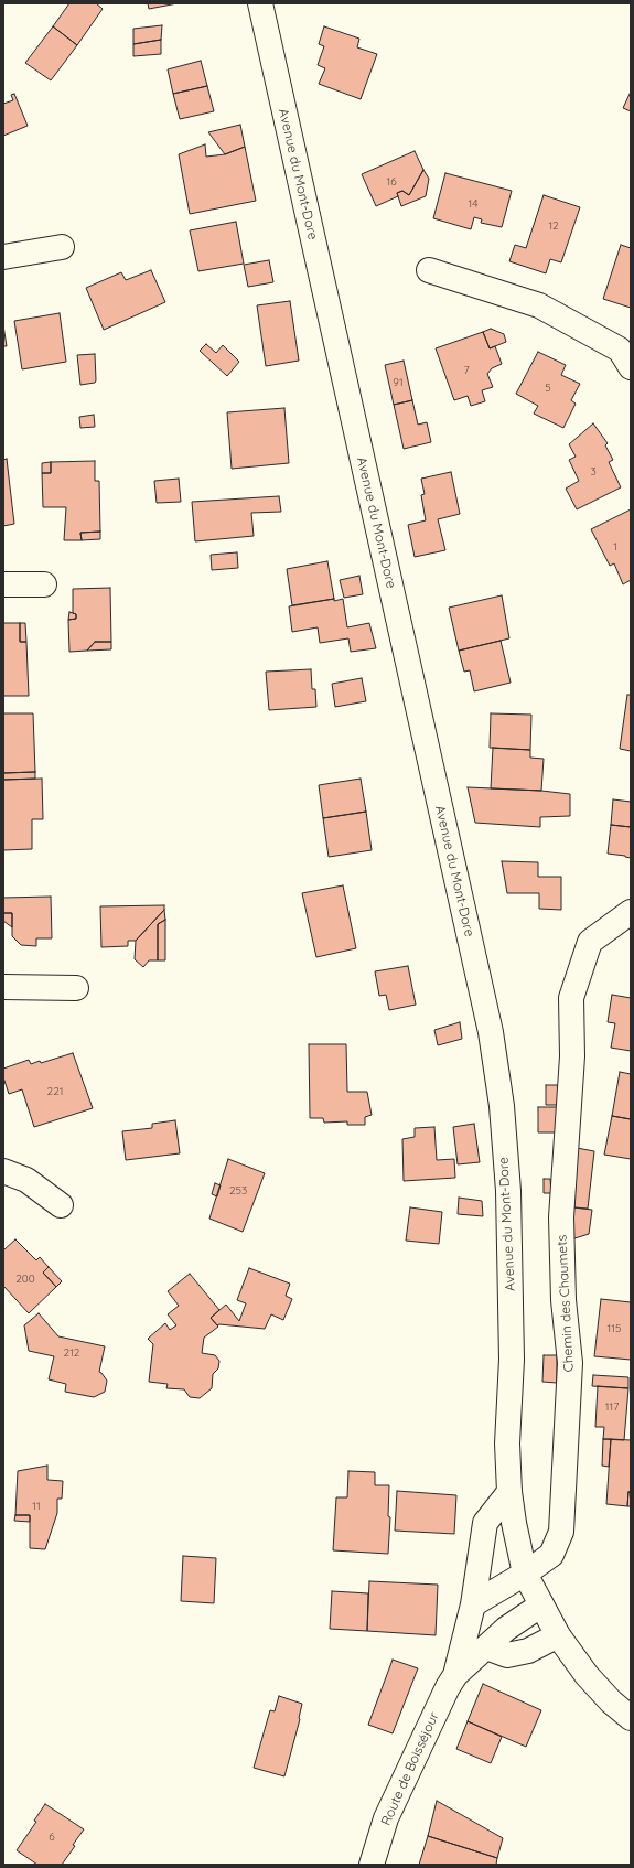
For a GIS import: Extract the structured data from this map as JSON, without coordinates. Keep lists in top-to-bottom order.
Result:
{
  "streets": {
    "street": ["Avenue du Mont-Dore", "Chemin des Chaumets", "Route de Boisséjour"]
  },
  "crossings": [
    ["Avenue du Mont-Dore", "Chemin des Chaumets"],
    ["Avenue du Mont-Dore", "Route de Boisséjour"]
  ],
  "house_numbers": [
    "16",
    "14",
    "12",
    "7",
    "91",
    "5",
    "3",
    "1",
    "221",
    "253",
    "200",
    "115",
    "212",
    "117",
    "11",
    "6"
  ]
}
